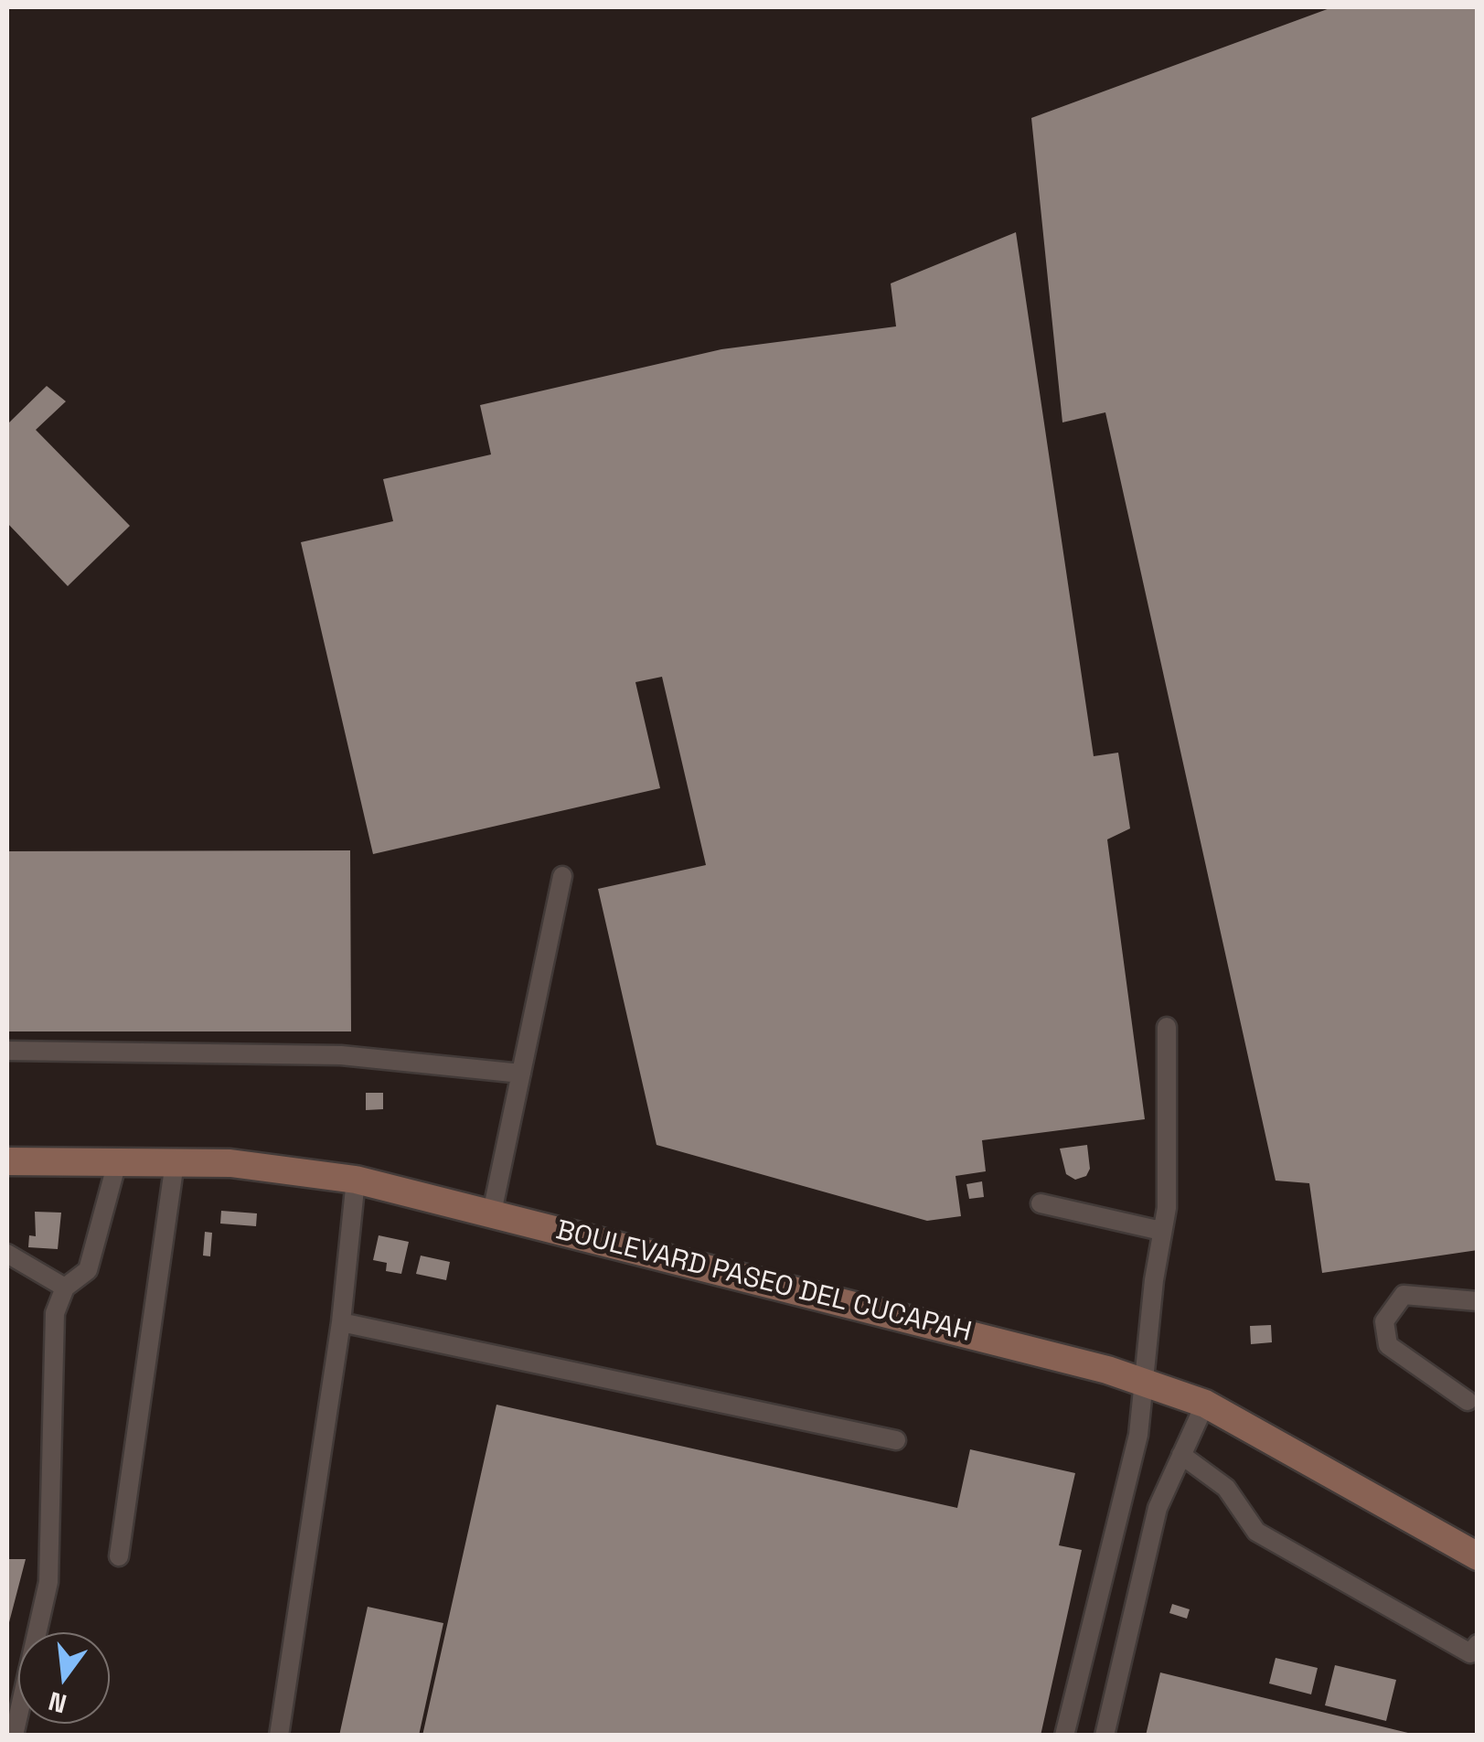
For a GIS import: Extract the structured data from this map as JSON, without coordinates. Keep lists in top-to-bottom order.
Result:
{
  "streets": {
    "main road": ["BOULEVARD PASEO DEL CUCAPAH"]
  },
  "north": "bottom"
}
